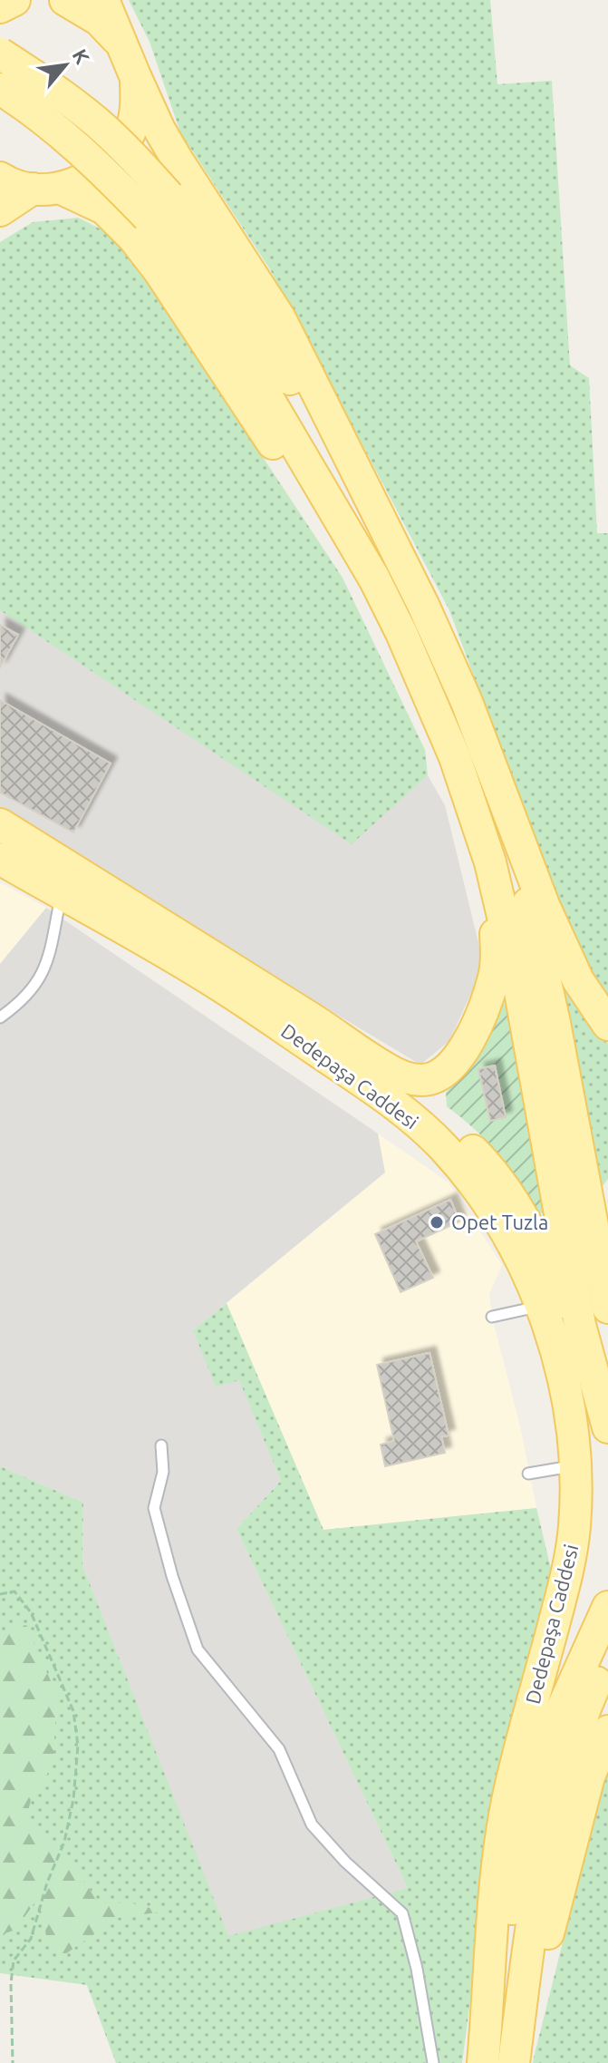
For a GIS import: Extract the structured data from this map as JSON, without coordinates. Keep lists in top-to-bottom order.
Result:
{
  "streets": {
    "main road": ["Dedepaşa Caddesi"]
  },
  "places": ["Opet Tuzla"],
  "north": "top right"
}
